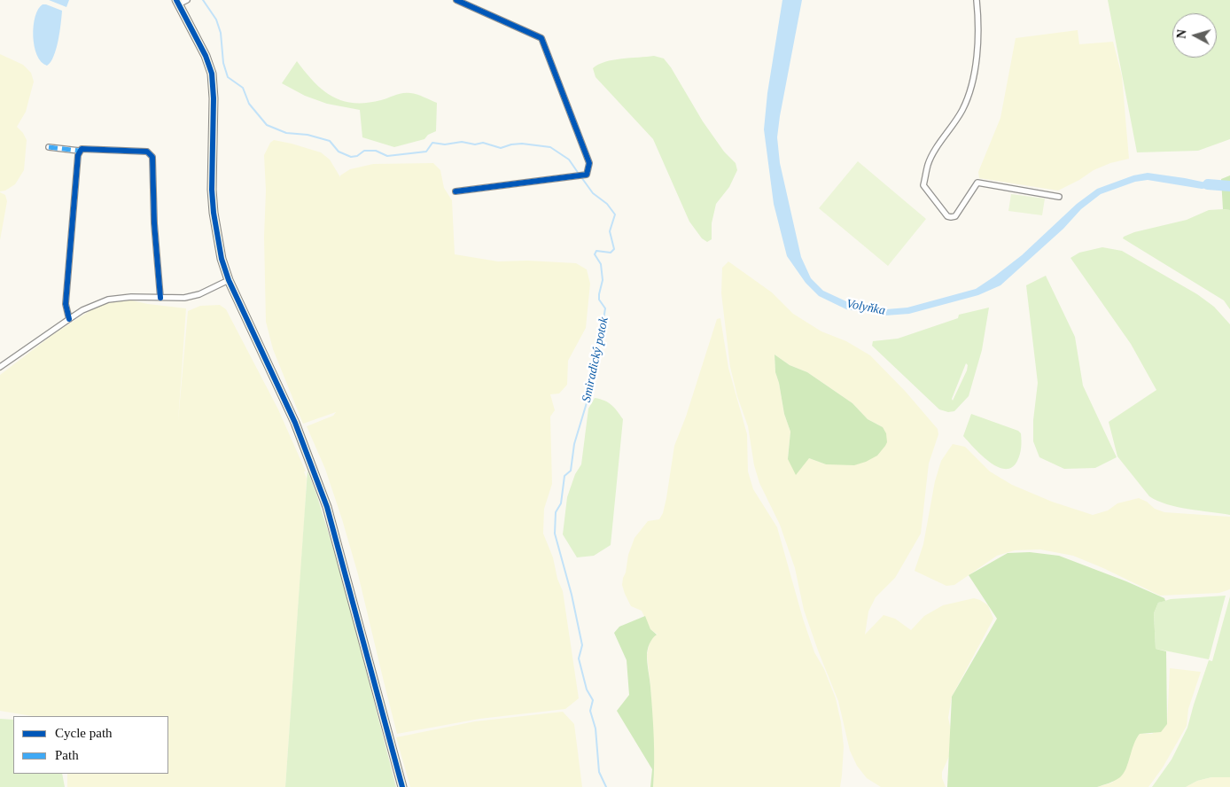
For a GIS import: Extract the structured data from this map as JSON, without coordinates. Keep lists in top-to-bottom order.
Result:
{
  "water": ["Volyňka", "Smiradický potok"],
  "legend": ["Cycle path", "Path"],
  "north": "left"
}
